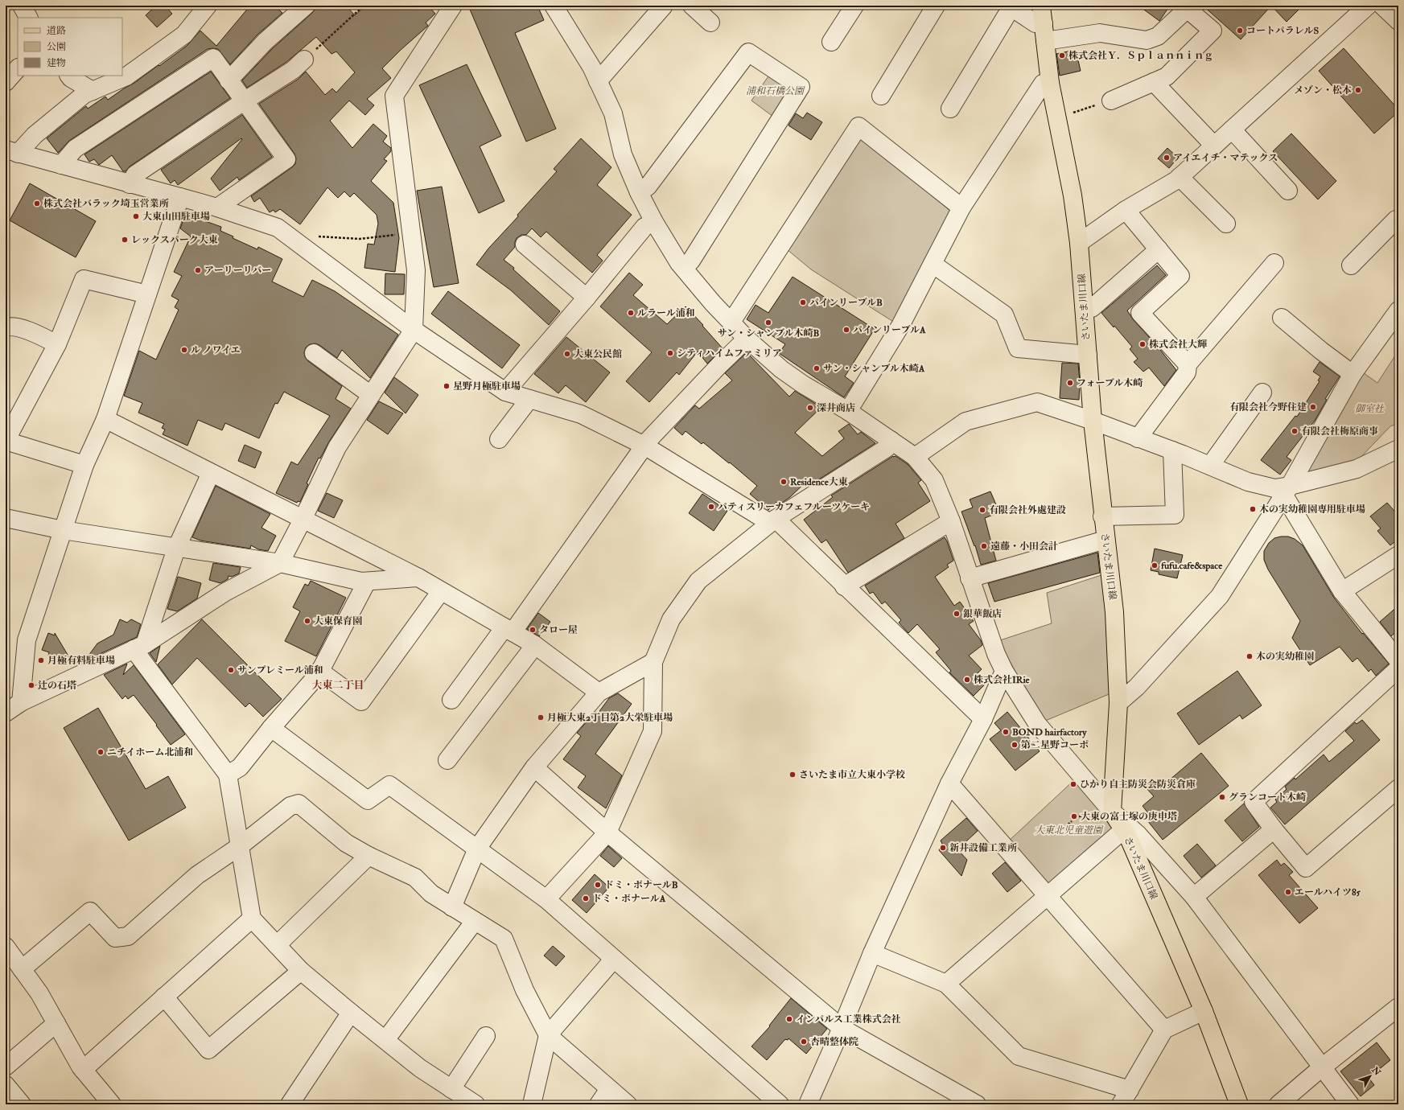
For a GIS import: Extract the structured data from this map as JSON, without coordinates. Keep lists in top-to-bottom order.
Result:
{
  "streets": {
    "main road": ["さいたま川口線"]
  },
  "districts": ["大東二丁目"],
  "parks": ["浦和石橋公園", "御室社", "大東北児童遊園"],
  "places": [
    "コートパラレルS",
    "株式会社Ｙ．Ｓｐｌａｎｎｉｎｇ",
    "メゾン・松本",
    "アイエイチ・マテックス",
    "株式会社バラック埼玉営業所",
    "大東山田駐車場",
    "レックスパーク大東",
    "アーリーリバー",
    "パインリーブルB",
    "ルラール浦和",
    "サン・シャンブル木崎B",
    "パインリーブルA",
    "株式会社大輝",
    "ル ノワイエ",
    "シティハイムファミリア",
    "大東公民館",
    "サン・シャンブル木崎A",
    "フォーブル木崎",
    "星野月極駐車場",
    "有限会社今野住建",
    "深井商店",
    "有限会社梅原商事",
    "Residence大東",
    "パティスリーカフェフルーツケーキ",
    "木の実幼稚園専用駐車場",
    "有限会社外處建設",
    "遠藤・小田会計",
    "fufu.cafe&space",
    "銀華飯店",
    "大東保育園",
    "タロー屋",
    "木の実幼稚園",
    "月極有料駐車場",
    "サンプレミール浦和",
    "株式会社IRie",
    "辻の石塔",
    "月極大東2丁目第2大栄駐車場",
    "BOND hairfactory",
    "第二星野コーポ",
    "ニチイホーム北浦和",
    "さいたま市立大東小学校",
    "ひかり自主防災会防災倉庫",
    "グランコート木崎",
    "大東の富士塚の庚申塔",
    "新井設備工業所",
    "ドミ・ボナールB",
    "エールハイツ85",
    "ドミ・ボナールA",
    "インパルス工業株式会社",
    "杏晴整体院"
  ],
  "legend": ["道路", "公園", "建物"],
  "north": "top right"
}
